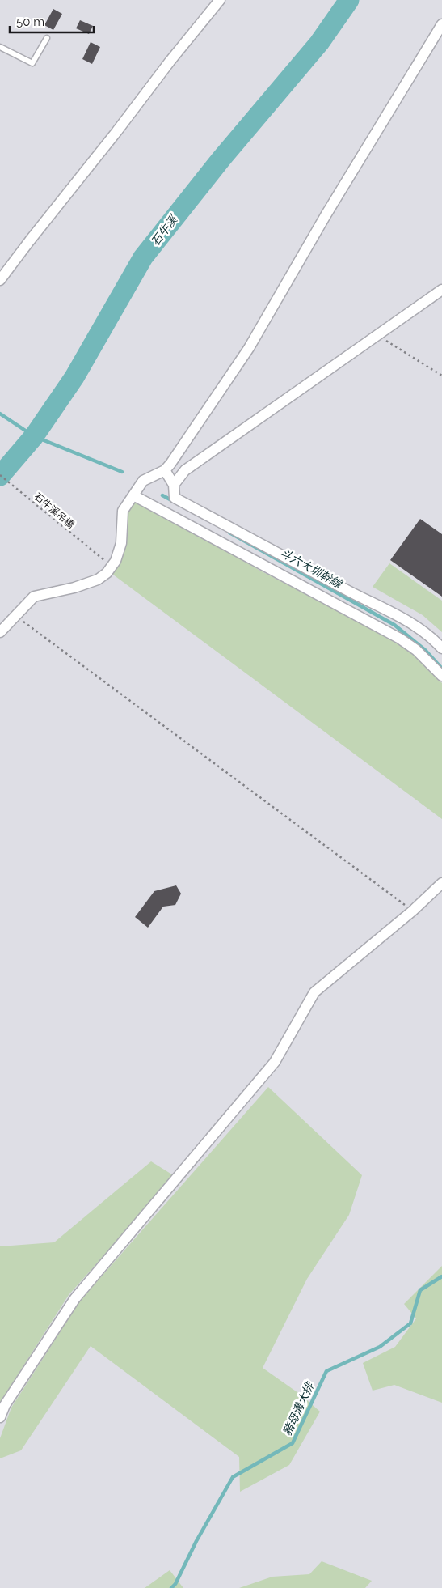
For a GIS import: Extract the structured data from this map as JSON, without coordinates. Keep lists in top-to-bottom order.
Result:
{
  "streets": {
    "path": ["石牛溪吊橋"]
  },
  "water": ["石牛溪", "斗六大圳幹線", "豬母溝大排"],
  "scale_bar": "50 m"
}
